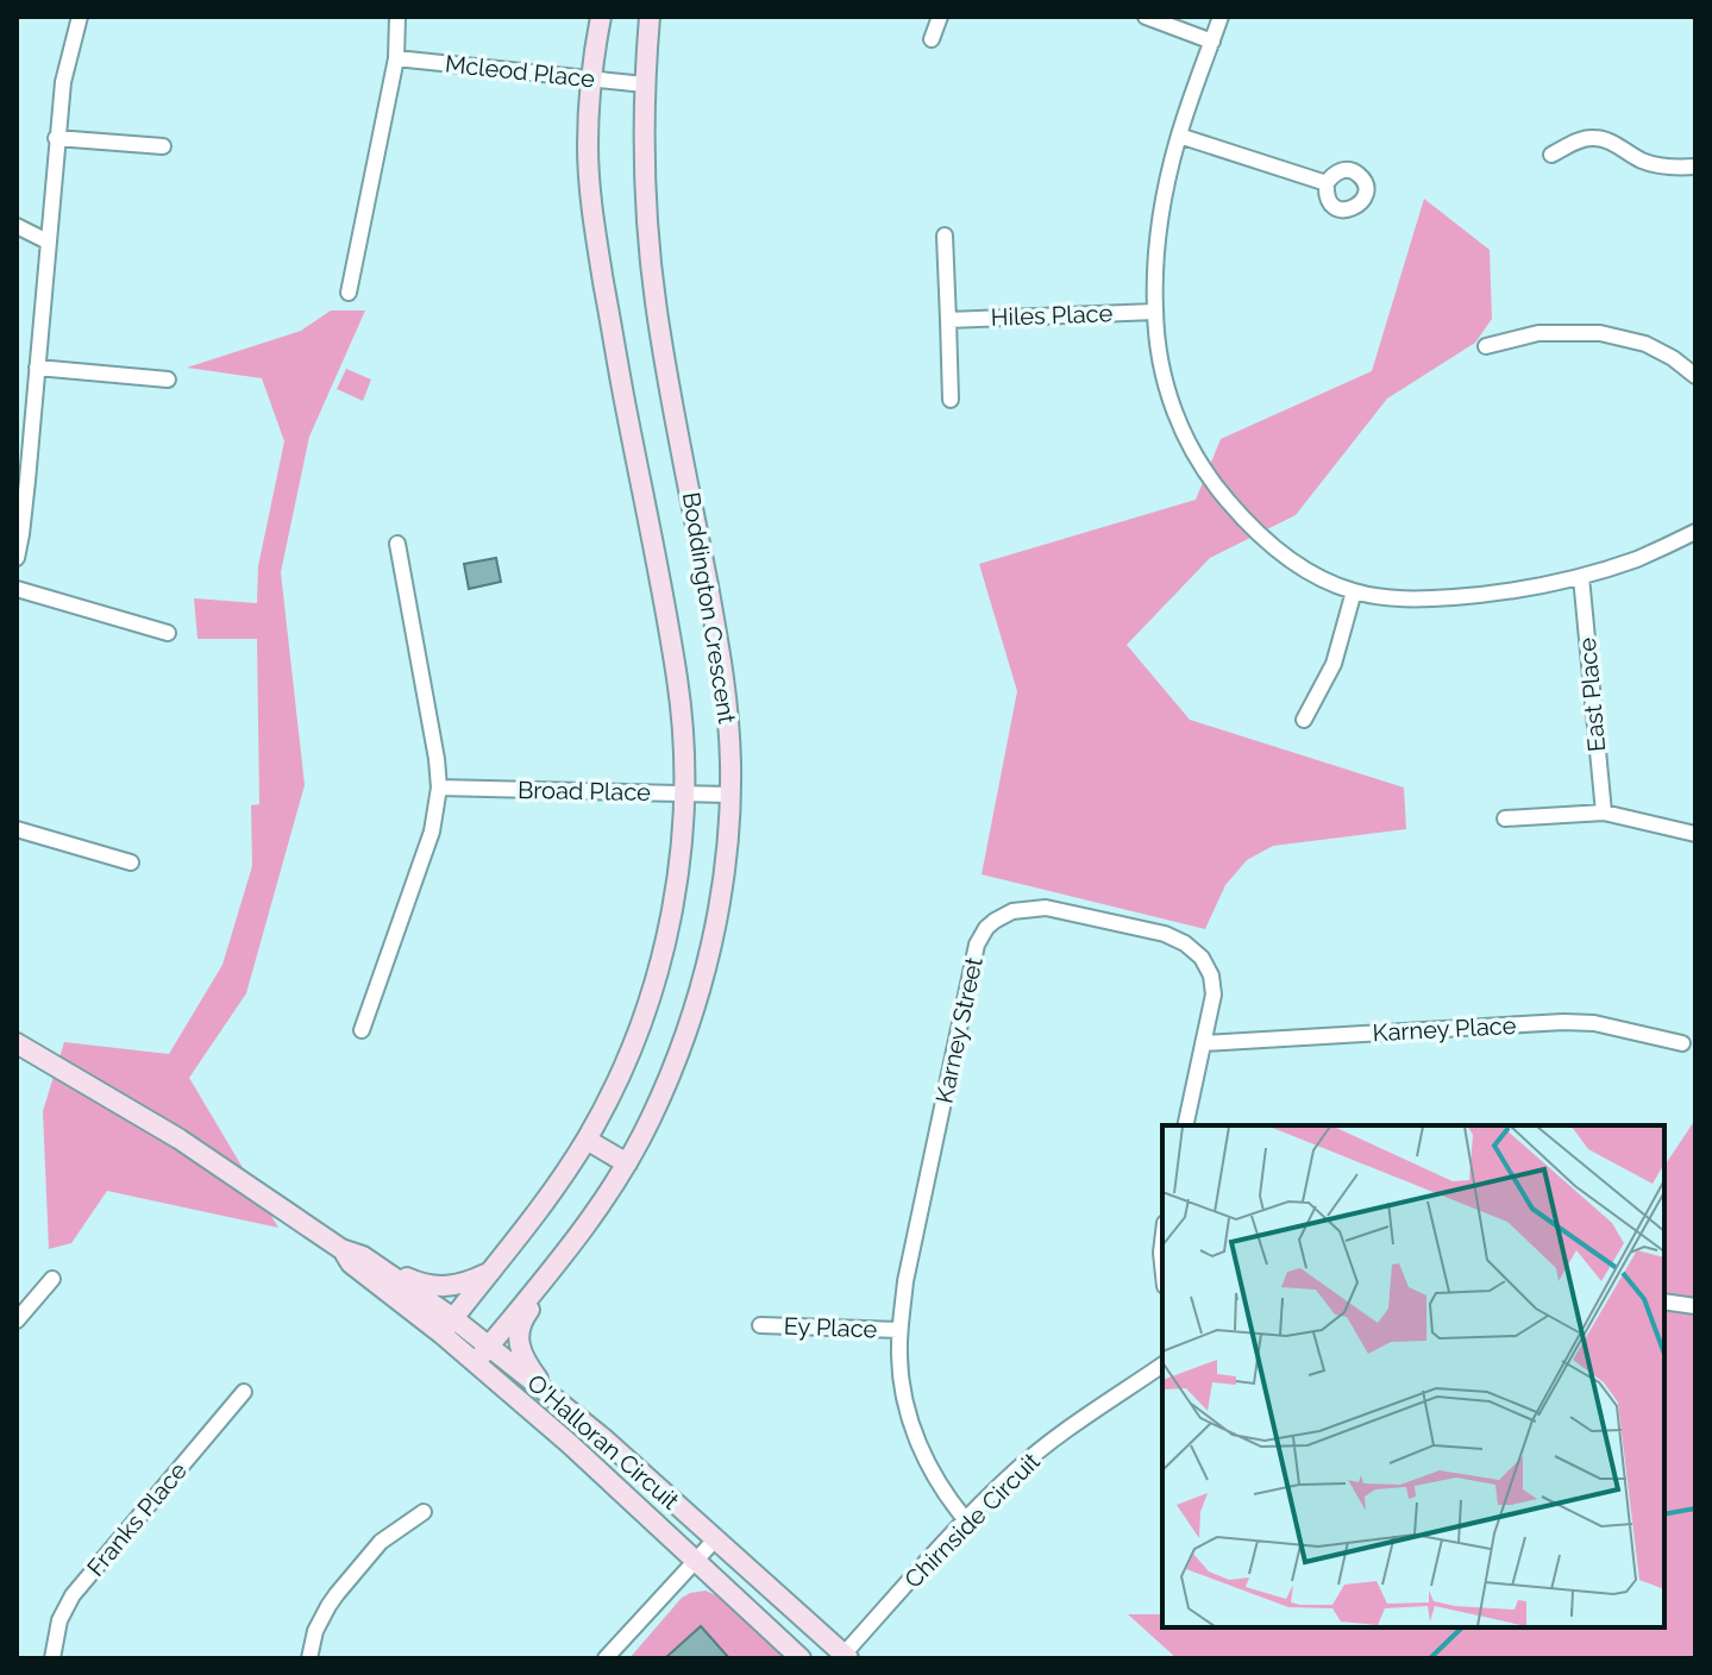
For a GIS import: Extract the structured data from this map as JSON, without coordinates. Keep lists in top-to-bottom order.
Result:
{
  "streets": {
    "street": [
      "Mcleod Place",
      "Hiles Place",
      "Boddington Crescent",
      "East Place",
      "Broad Place",
      "Karney Place",
      "Karney Street",
      "Ey Place",
      "O'Halloran Circuit",
      "Franks Place",
      "Chirnside Circuit"
    ]
  },
  "crossings": [
    ["Mcleod Place", "Boddington Crescent"],
    ["Boddington Crescent", "Broad Place"],
    ["Boddington Crescent", "O'Halloran Circuit"],
    ["Karney Place", "Karney Street"],
    ["Karney Street", "Ey Place"],
    ["Karney Street", "Chirnside Circuit"],
    ["O'Halloran Circuit", "Chirnside Circuit"]
  ]
}
